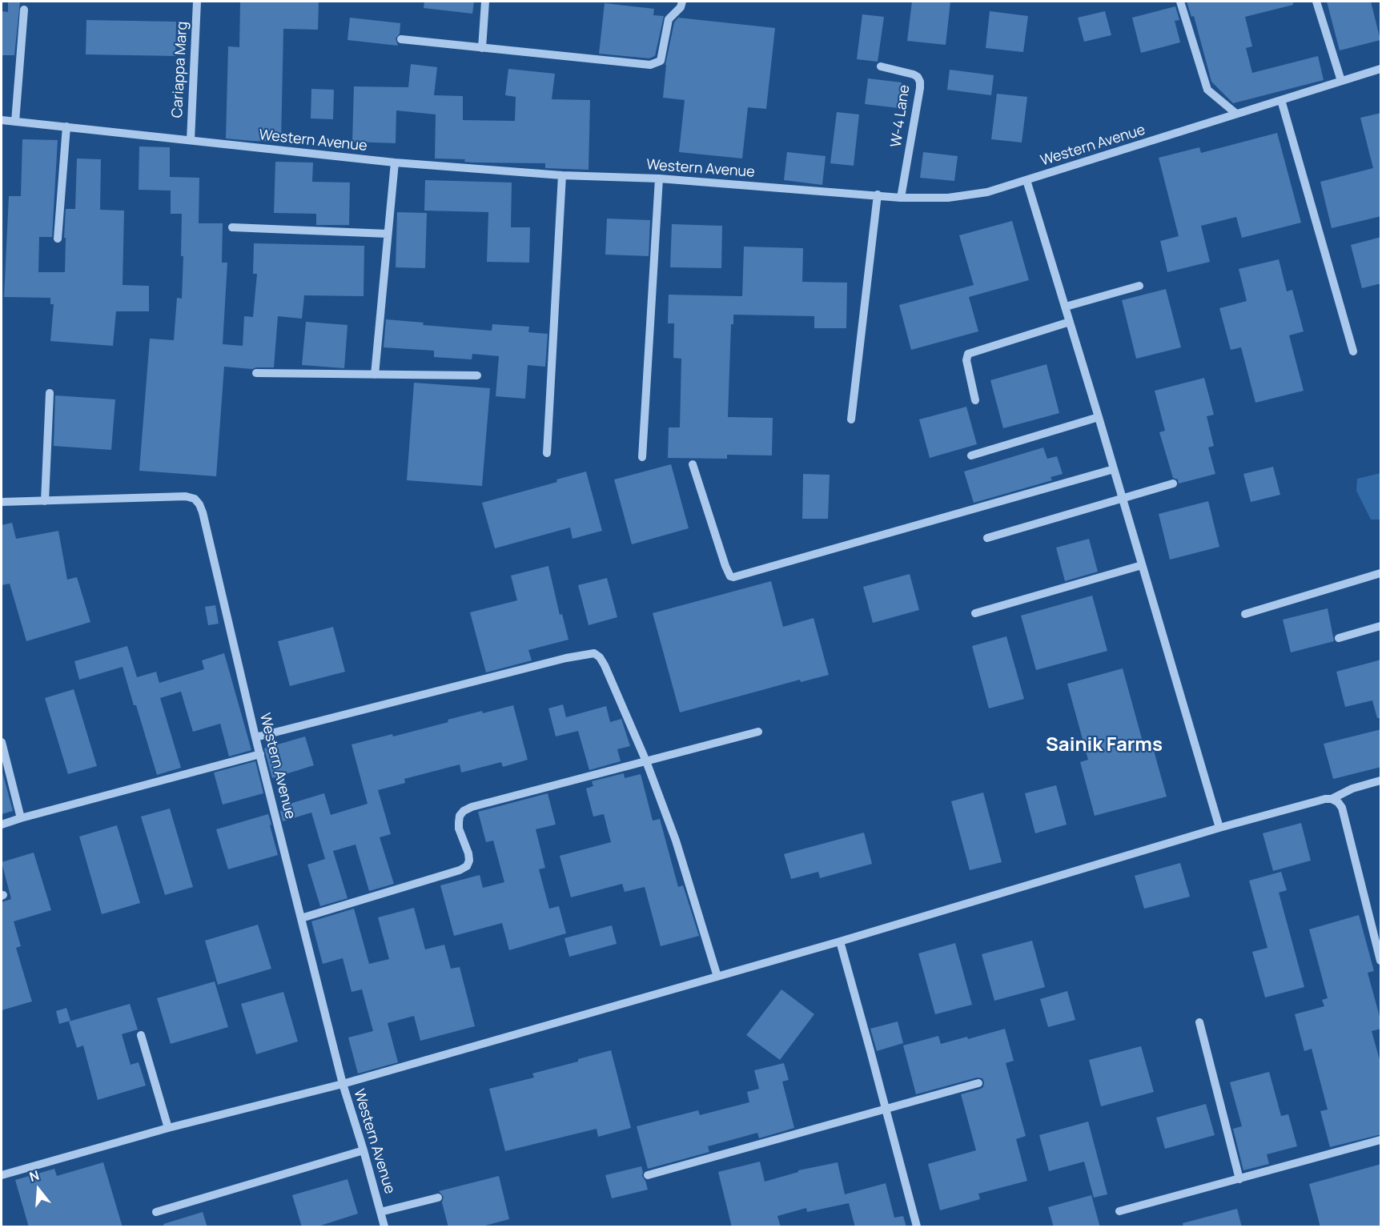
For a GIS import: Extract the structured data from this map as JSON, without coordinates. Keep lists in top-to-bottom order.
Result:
{
  "streets": {
    "street": ["Cariappa Marg", "W-4 Lane", "Western Avenue"]
  },
  "crossings": [
    ["Cariappa Marg", "Western Avenue"],
    ["W-4 Lane", "Western Avenue"]
  ],
  "districts": ["Sainik Farms"],
  "north": "top"
}
